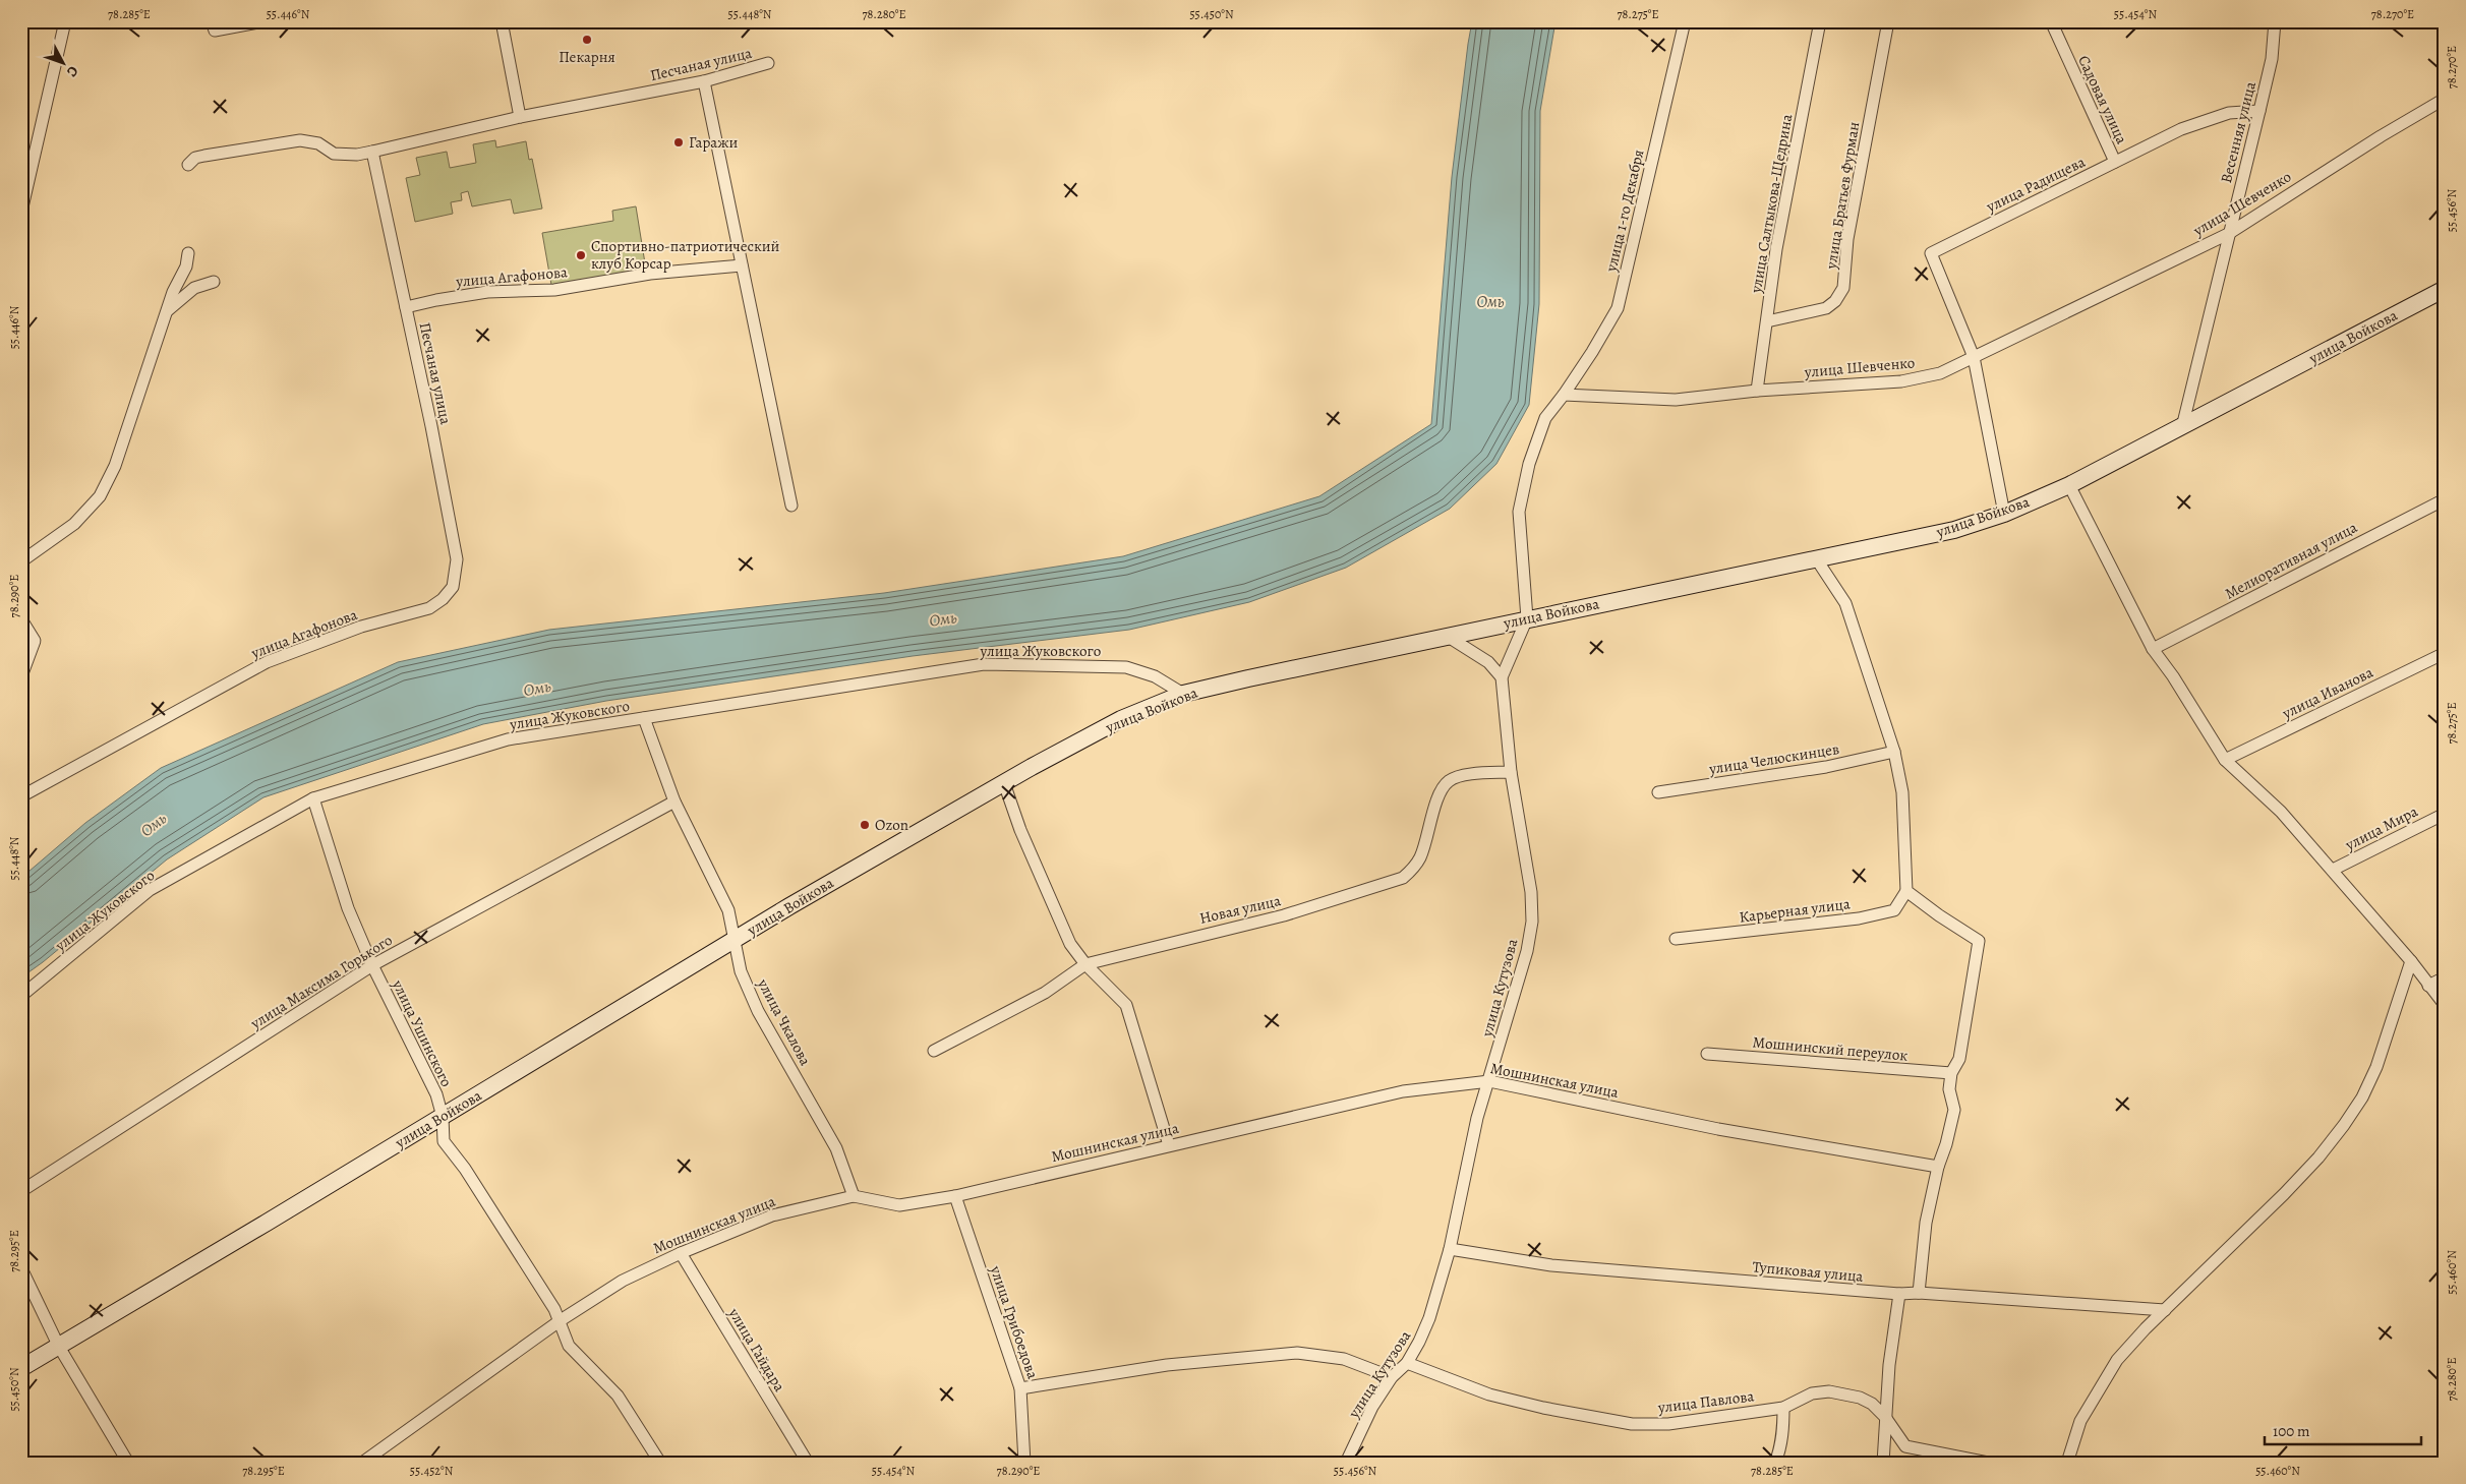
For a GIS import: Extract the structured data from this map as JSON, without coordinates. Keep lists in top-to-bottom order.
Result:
{
  "streets": {
    "main road": ["улица Войкова"],
    "street": [
      "Песчаная улица",
      "Садовая улица",
      "Весенняя улица",
      "улица Радищева",
      "улица Братьев Фурман",
      "улица Салтыкова-Щедрина",
      "улица Шевченко",
      "улица 1-го Декабря",
      "улица Агафонова",
      "Мелиоративная улица",
      "улица Жуковского",
      "улица Иванова",
      "улица Челюскинцев",
      "улица Мира",
      "Новая улица",
      "Карьерная улица",
      "улица Максима Горького",
      "улица Кутузова",
      "улица Чкалова",
      "улица Ушинского",
      "Мошнинский переулок",
      "Мошнинская улица",
      "Тупиковая улица",
      "улица Грибоедова",
      "улица Гайдара",
      "улица Павлова"
    ]
  },
  "crossings": [
    ["Песчаная улица", "улица Агафонова"],
    ["Садовая улица", "улица Радищева"],
    ["Весенняя улица", "улица Радищева"],
    ["Весенняя улица", "улица Шевченко"],
    ["Весенняя улица", "улица Войкова"],
    ["улица Радищева", "улица Шевченко"],
    ["улица Братьев Фурман", "улица Салтыкова-Щедрина"],
    ["улица Салтыкова-Щедрина", "улица Шевченко"],
    ["улица Шевченко", "улица 1-го Декабря"],
    ["улица Войкова", "улица Жуковского"],
    ["улица Войкова", "улица Кутузова"],
    ["улица Войкова", "улица Чкалова"],
    ["улица Войкова", "улица Ушинского"],
    ["улица Жуковского", "улица Чкалова"],
    ["улица Жуковского", "улица Ушинского"],
    ["Новая улица", "улица Кутузова"],
    ["улица Максима Горького", "улица Чкалова"],
    ["улица Максима Горького", "улица Ушинского"],
    ["улица Кутузова", "Мошнинская улица"],
    ["улица Кутузова", "Тупиковая улица"],
    ["улица Кутузова", "улица Павлова"],
    ["улица Чкалова", "Мошнинская улица"],
    ["улица Ушинского", "Мошнинская улица"],
    ["Мошнинская улица", "улица Грибоедова"],
    ["Мошнинская улица", "улица Гайдара"]
  ],
  "water": ["Омь"],
  "places": [
    "Пекарня",
    "Гаражи",
    "Спортивно-патриотический клуб Корсар",
    "Ozon"
  ],
  "scale_bar": "100 m",
  "north": "bottom right",
  "coordinates": [
    "78.285°E",
    "55.446°N",
    "55.448°N",
    "78.280°E",
    "55.450°N",
    "78.275°E",
    "55.454°N",
    "78.270°E",
    "55.456°N",
    "78.290°E",
    "78.295°E",
    "55.460°N",
    "55.452°N"
  ]
}
